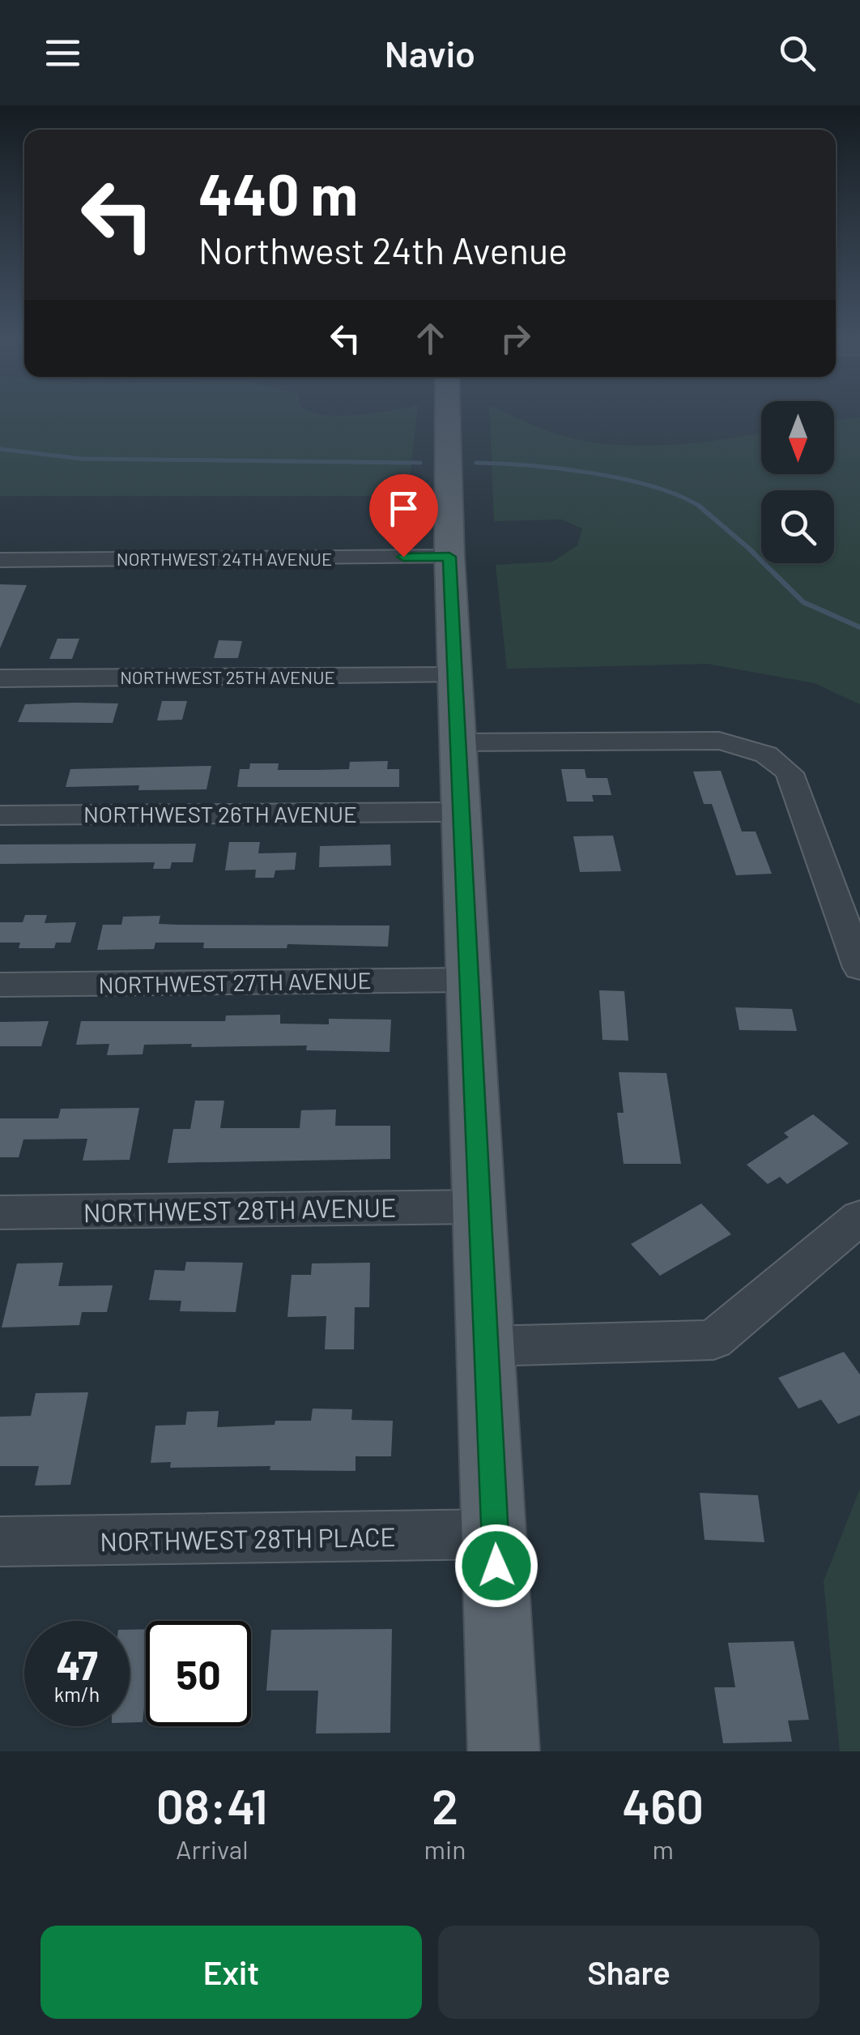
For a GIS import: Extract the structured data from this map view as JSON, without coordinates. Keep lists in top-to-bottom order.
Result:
{
  "streets": {
    "street": [
      "NORTHWEST 24TH AVENUE",
      "NORTHWEST 25TH AVENUE",
      "NORTHWEST 26TH AVENUE",
      "NORTHWEST 27TH AVENUE",
      "NORTHWEST 28TH AVENUE",
      "NORTHWEST 28TH PLACE"
    ]
  },
  "north": "bottom",
  "page": {
    "header": "Navio",
    "turn": ["440 m", "Northwest 24th Avenue"],
    "speed": "47 km/h",
    "limit": "50",
    "eta": [
      "08:41",
      "Arrival",
      "2",
      "min",
      "460",
      "m"
    ],
    "buttons": ["Exit", "Share"]
  }
}
